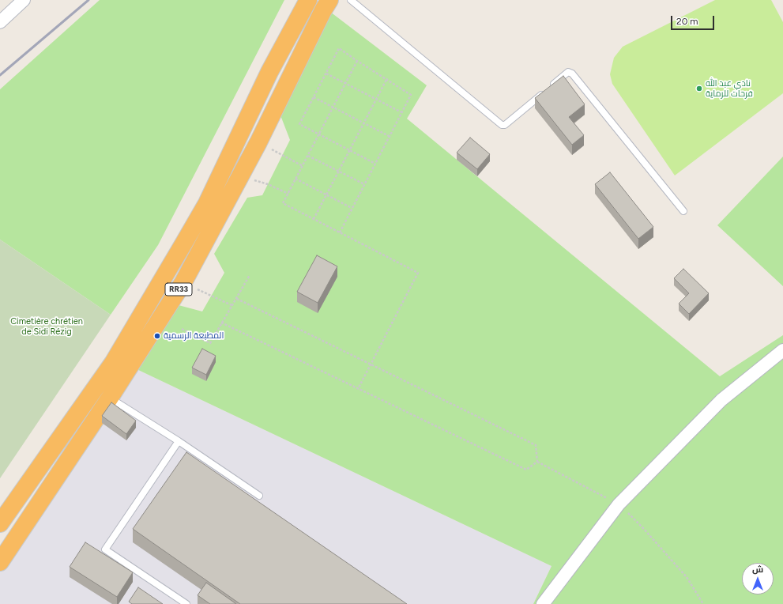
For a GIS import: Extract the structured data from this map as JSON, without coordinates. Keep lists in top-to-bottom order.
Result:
{
  "streets": {
    "highway": ["RR33"]
  },
  "parks": ["Cimetière chrétien de Sidi Rézig"],
  "places": ["نادي عبد الله فرحات للرماية", "المطبعة الرسمية"],
  "scale_bar": "20 m",
  "north": "top"
}
